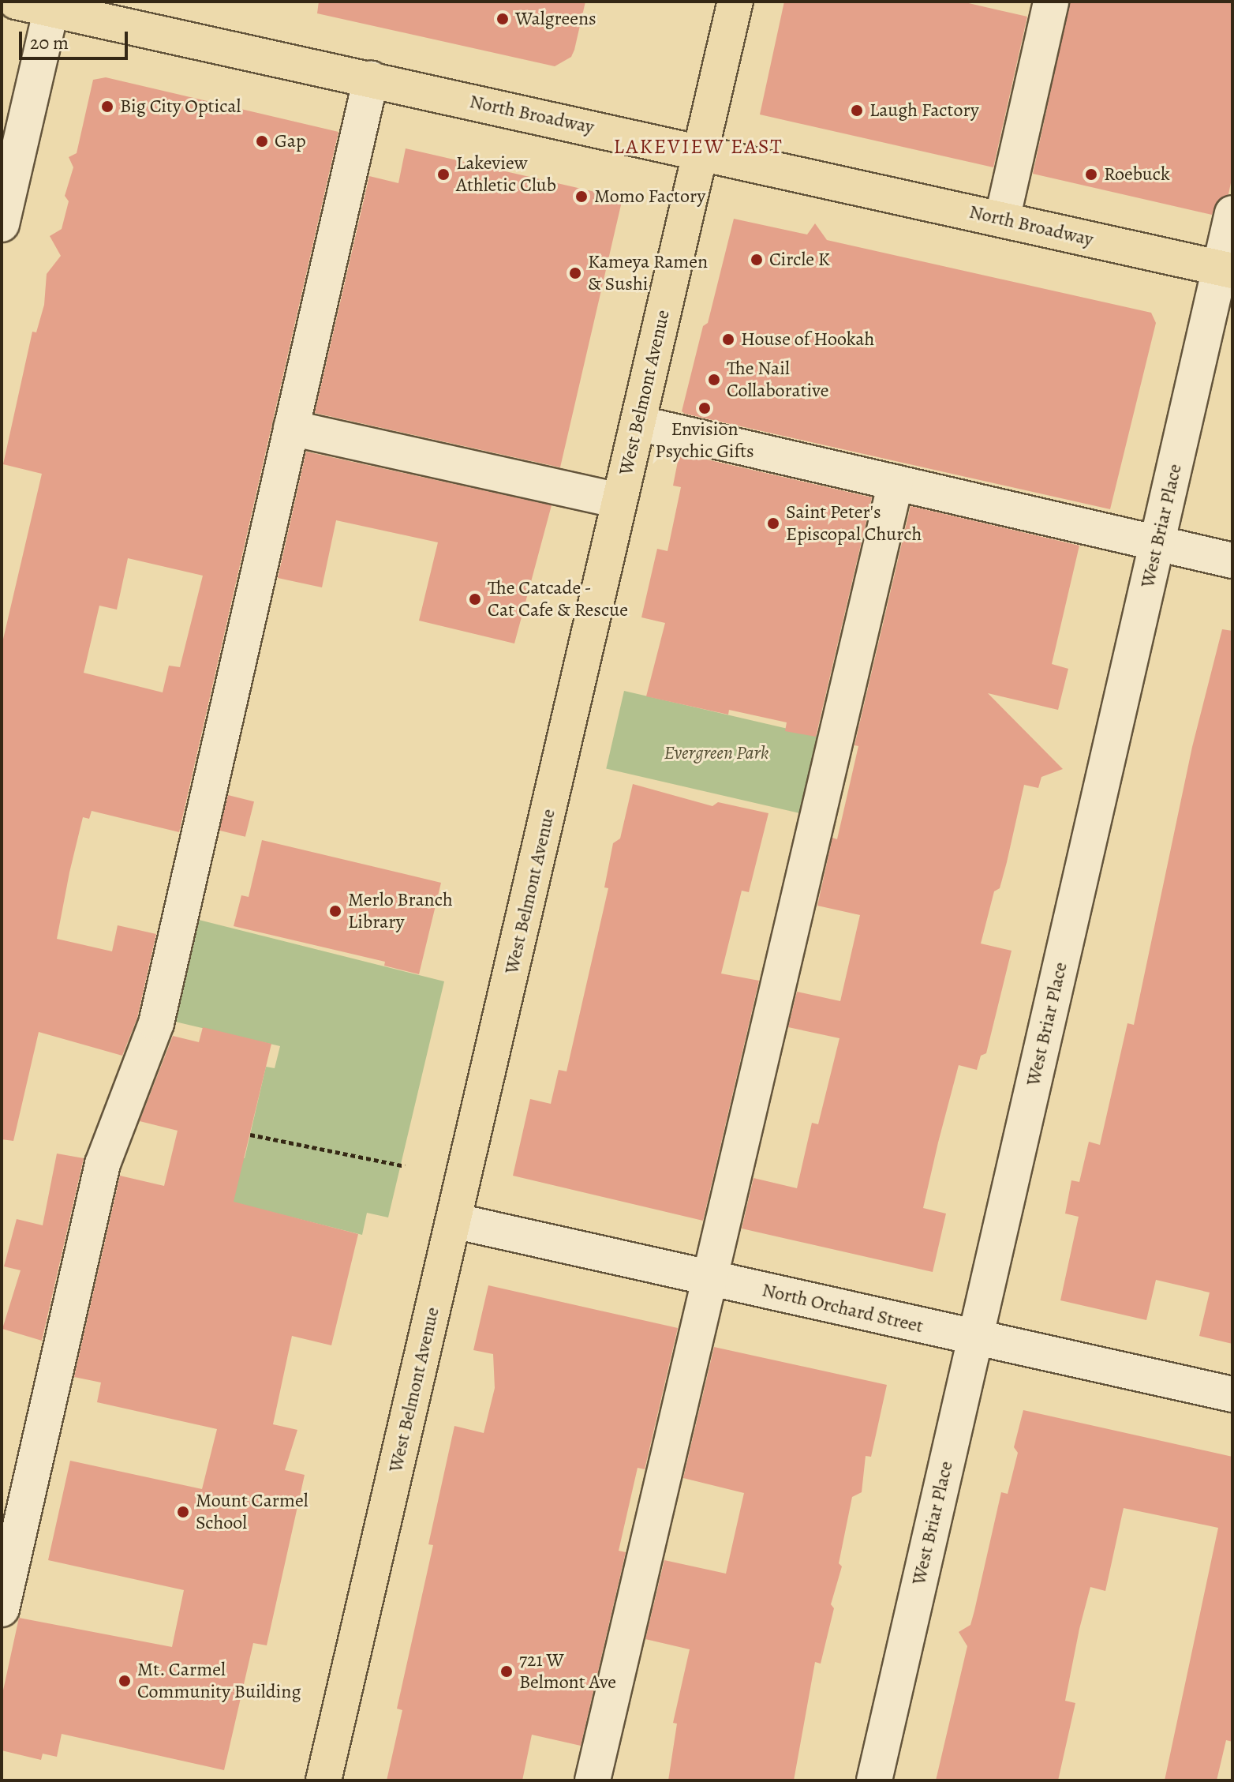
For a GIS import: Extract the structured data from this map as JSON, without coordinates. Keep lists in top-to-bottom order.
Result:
{
  "streets": {
    "main road": ["North Broadway", "West Belmont Avenue"],
    "street": ["West Briar Place", "North Orchard Street"]
  },
  "crossings": [
    ["North Broadway", "West Belmont Avenue"],
    ["North Broadway", "West Briar Place"],
    ["West Belmont Avenue", "North Orchard Street"],
    ["West Briar Place", "North Orchard Street"]
  ],
  "districts": ["LAKEVIEW EAST"],
  "parks": ["Evergreen Park"],
  "places": [
    "Walgreens",
    "Big City Optical",
    "Laugh Factory",
    "Gap",
    "Lakeview Athletic Club",
    "Roebuck",
    "Momo Factory",
    "Circle K",
    "Kameya Ramen & Sushi",
    "House of Hookah",
    "The Nail Collaborative",
    "Envision Psychic Gifts",
    "Saint Peter's Episcopal Church",
    "The Catcade - Cat Cafe & Rescue",
    "Merlo Branch Library",
    "Mount Carmel School",
    "721 W Belmont Ave",
    "Mt. Carmel Community Building"
  ],
  "scale_bar": "20 m"
}
